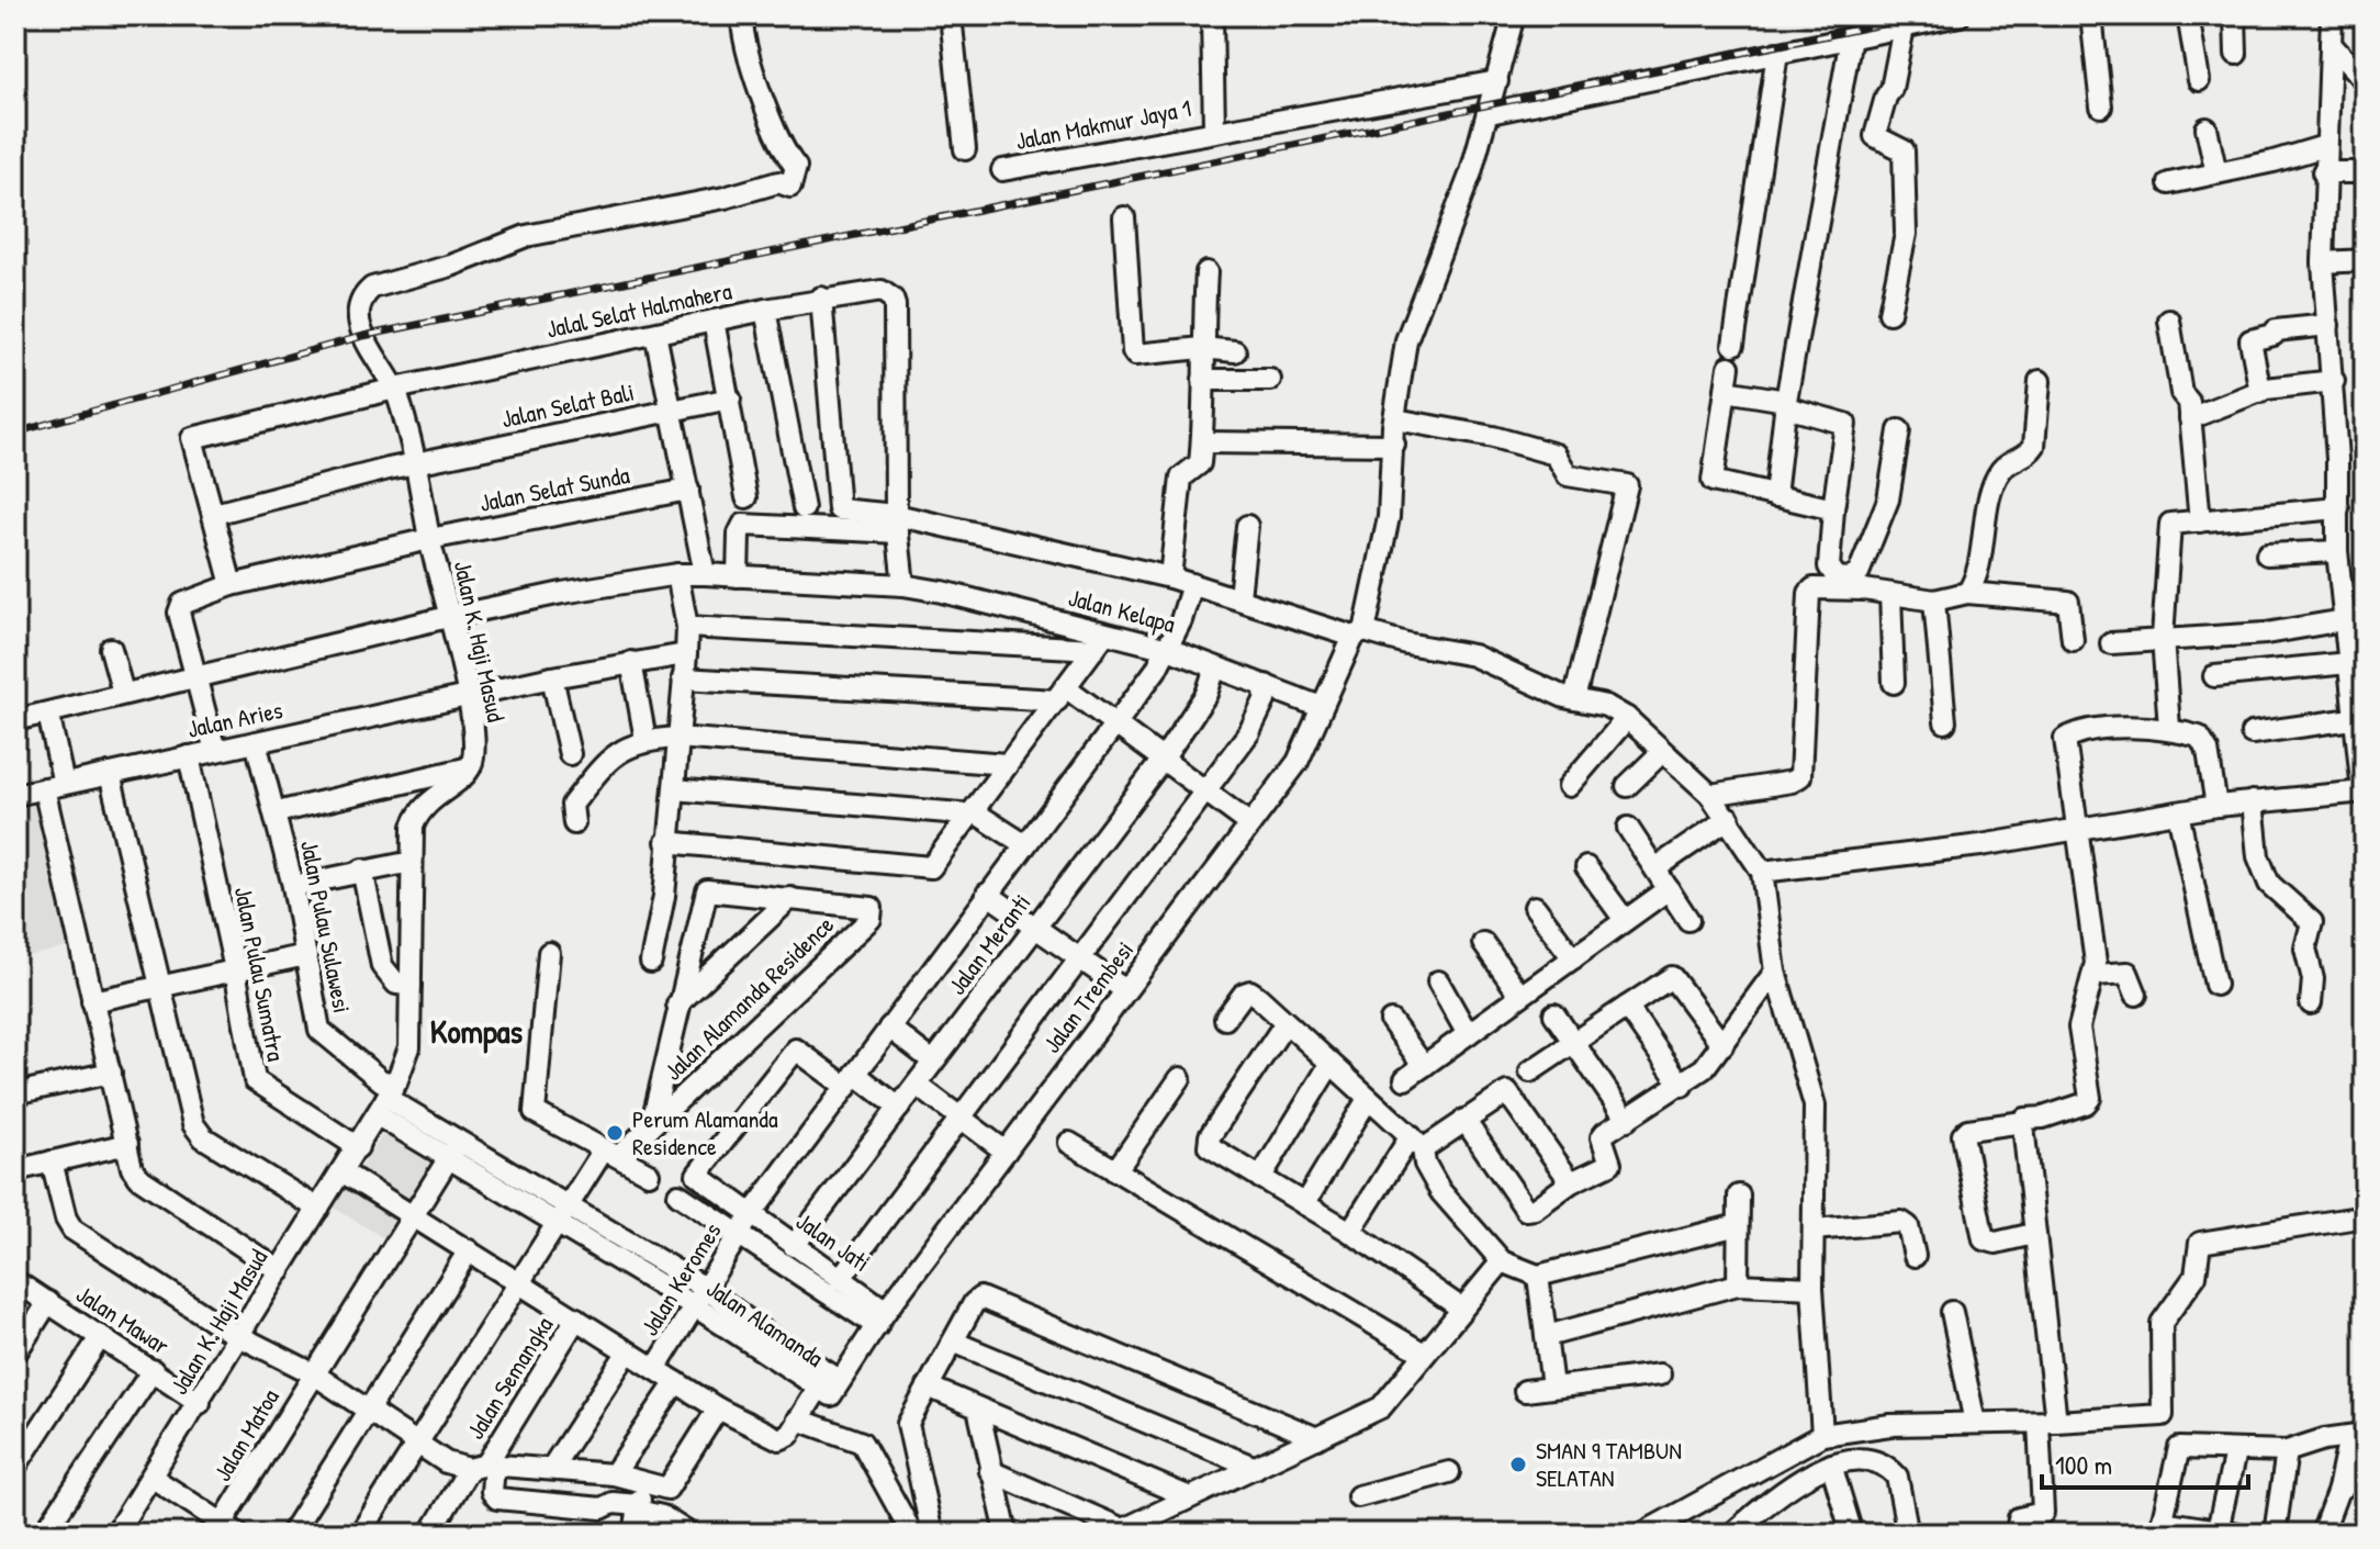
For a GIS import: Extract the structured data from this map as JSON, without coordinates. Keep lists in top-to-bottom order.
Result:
{
  "streets": {
    "street": [
      "Jalan Makmur Jaya 1",
      "Jalal Selat Halmahera",
      "Jalan Selat Bali",
      "Jalan Selat Sunda",
      "Jalan Kelapa",
      "Jalan K. Haji Masud",
      "Jalan Aries",
      "Jalan Pulau Sulawesi",
      "Jalan Meranti",
      "Jalan Pulau Sumatra",
      "Jalan Trembesi",
      "Jalan Alamanda Residence",
      "Jalan Jati",
      "Jalan Keromes",
      "Jalan Mawar",
      "Jalan Alamanda",
      "Jalan Semangka",
      "Jalan Matoa"
    ]
  },
  "crossings": [
    ["Jalan Makmur Jaya 1", "Jalan Trembesi"],
    ["Jalal Selat Halmahera", "Jalan Selat Bali"],
    ["Jalal Selat Halmahera", "Jalan K. Haji Masud"],
    ["Jalan Selat Bali", "Jalan K. Haji Masud"],
    ["Jalan Selat Sunda", "Jalan Kelapa"],
    ["Jalan Selat Sunda", "Jalan K. Haji Masud"],
    ["Jalan Kelapa", "Jalan K. Haji Masud"],
    ["Jalan Kelapa", "Jalan Meranti"],
    ["Jalan Kelapa", "Jalan Trembesi"],
    ["Jalan Kelapa", "Jalan Keromes"],
    ["Jalan K. Haji Masud", "Jalan Aries"],
    ["Jalan K. Haji Masud", "Jalan Pulau Sulawesi"],
    ["Jalan K. Haji Masud", "Jalan Pulau Sumatra"],
    ["Jalan K. Haji Masud", "Jalan Keromes"],
    ["Jalan K. Haji Masud", "Jalan Mawar"],
    ["Jalan K. Haji Masud", "Jalan Alamanda"],
    ["Jalan Aries", "Jalan Pulau Sulawesi"],
    ["Jalan Aries", "Jalan Pulau Sumatra"],
    ["Jalan Pulau Sulawesi", "Jalan Alamanda"],
    ["Jalan Meranti", "Jalan Jati"],
    ["Jalan Trembesi", "Jalan Jati"],
    ["Jalan Trembesi", "Jalan Keromes"],
    ["Jalan Trembesi", "Jalan Alamanda"],
    ["Jalan Alamanda Residence", "Jalan Keromes"],
    ["Jalan Alamanda Residence", "Jalan Alamanda"],
    ["Jalan Jati", "Jalan Keromes"],
    ["Jalan Keromes", "Jalan Alamanda"],
    ["Jalan Keromes", "Jalan Semangka"],
    ["Jalan Keromes", "Jalan Matoa"],
    ["Jalan Alamanda", "Jalan Matoa"]
  ],
  "districts": ["Kompas"],
  "places": ["Perum Alamanda Residence", "SMAN 9 TAMBUN SELATAN"],
  "scale_bar": "100 m"
}
